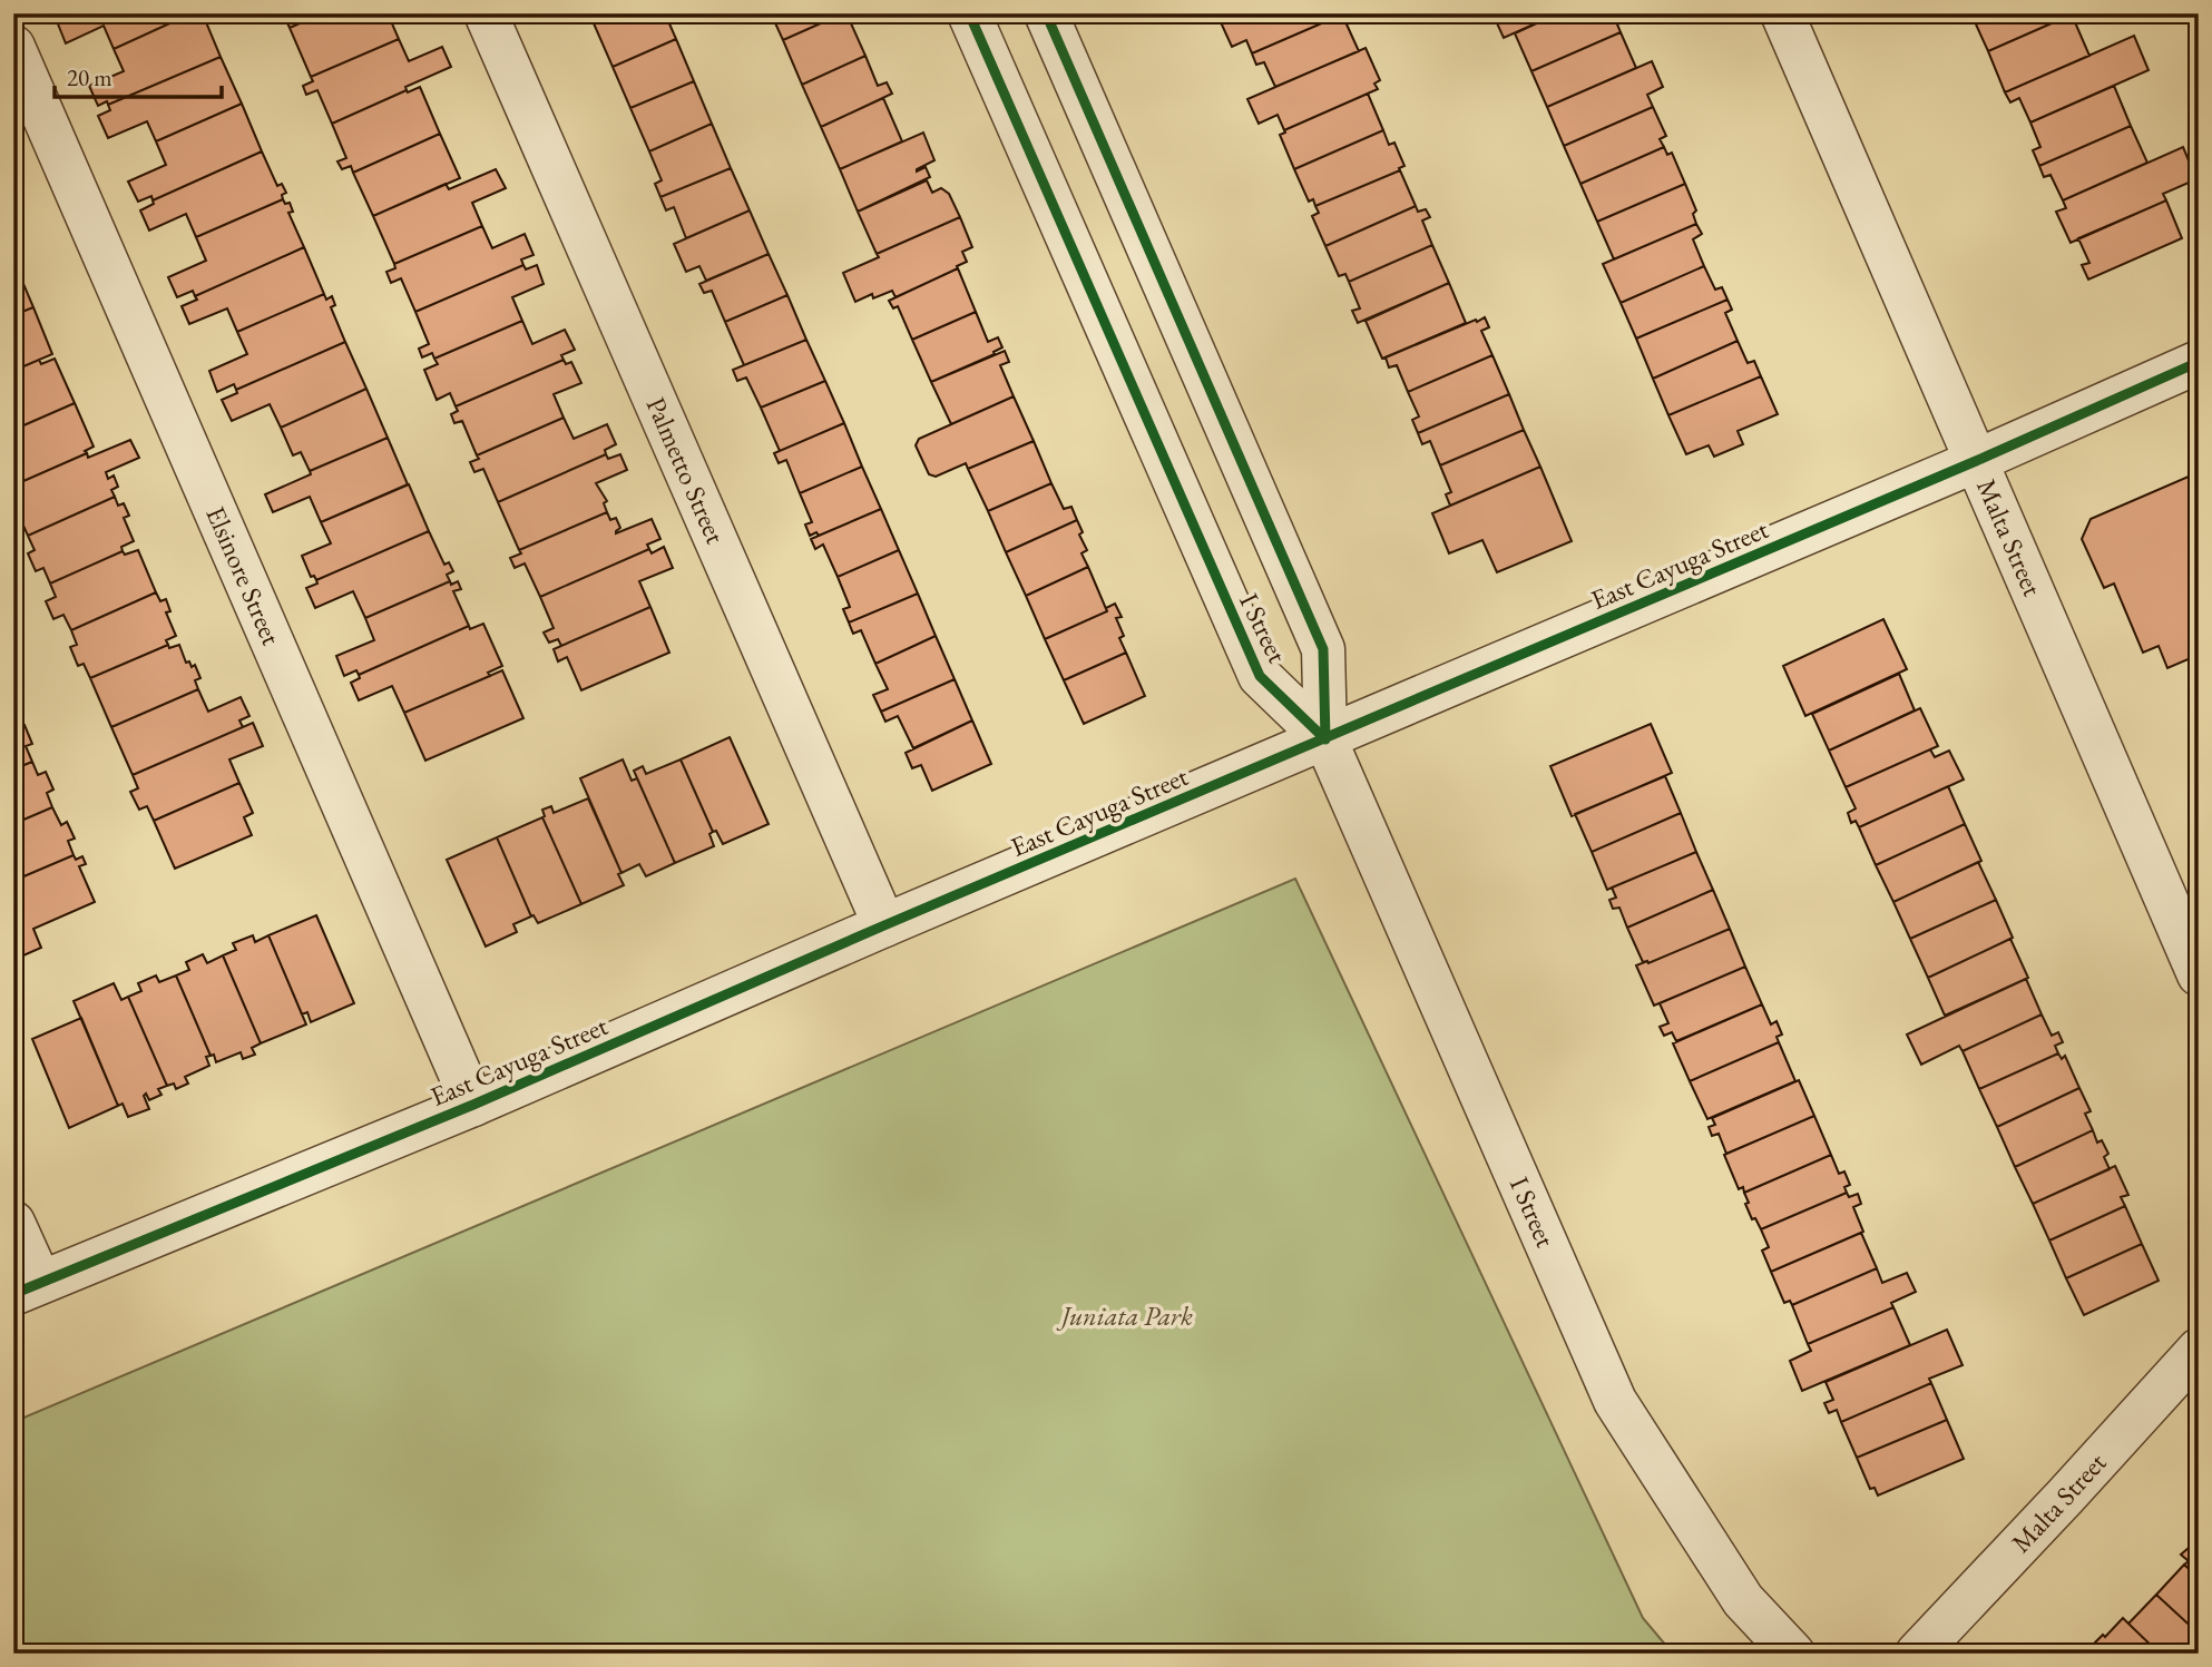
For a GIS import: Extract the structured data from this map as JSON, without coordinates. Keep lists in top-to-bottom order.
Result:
{
  "streets": {
    "street": [
      "Palmetto Street",
      "Malta Street",
      "East Cayuga Street",
      "Elsinore Street",
      "I Street"
    ]
  },
  "crossings": [
    ["Palmetto Street", "East Cayuga Street"],
    ["Malta Street", "East Cayuga Street"],
    ["East Cayuga Street", "Elsinore Street"],
    ["East Cayuga Street", "I Street"]
  ],
  "parks": ["Juniata Park"],
  "scale_bar": "20 m"
}
